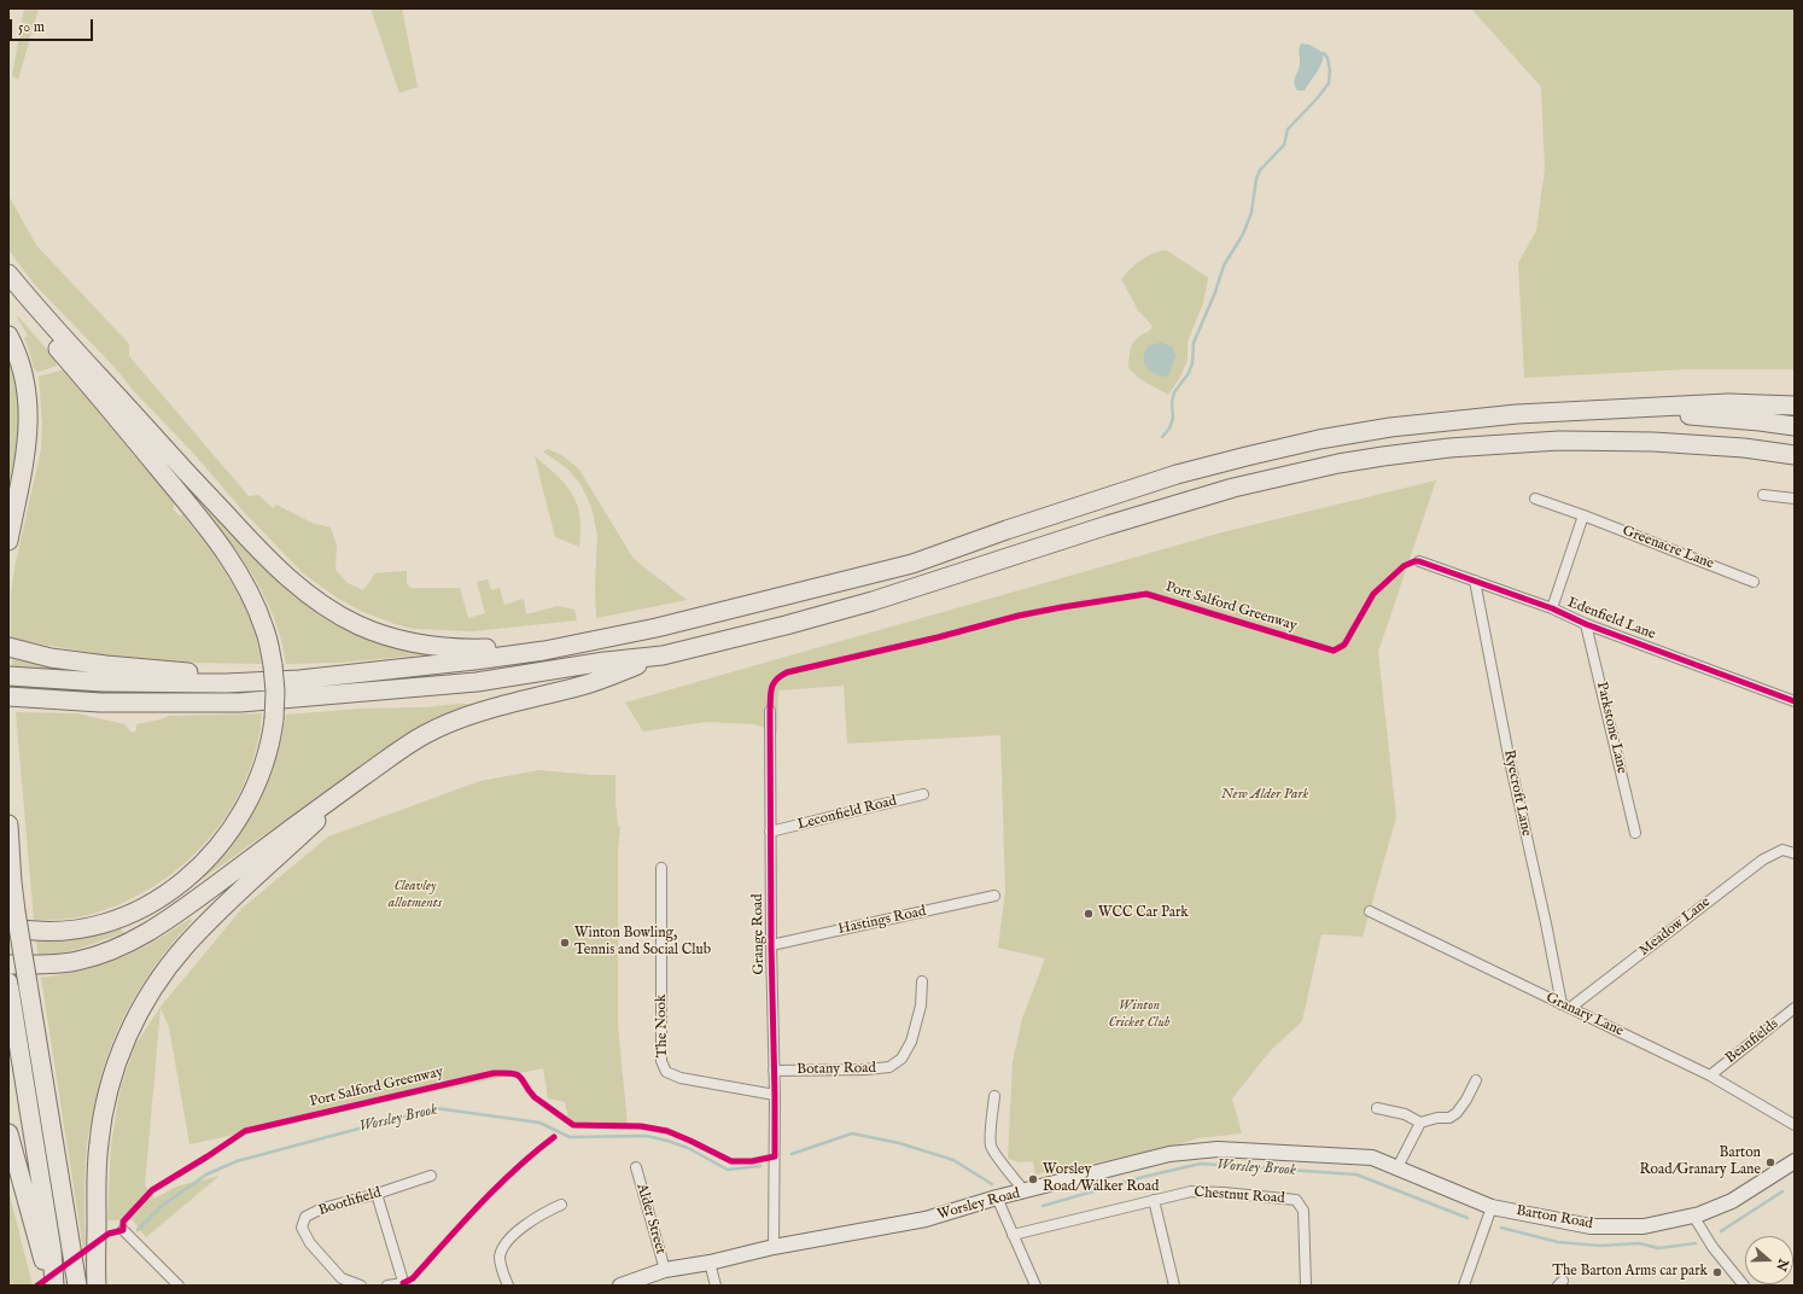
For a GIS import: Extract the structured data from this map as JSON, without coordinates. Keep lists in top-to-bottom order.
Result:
{
  "streets": {
    "main road": ["Worsley Road", "Barton Road"],
    "street": [
      "Greenacre Lane",
      "Edenfield Lane",
      "Parkstone Lane",
      "Ryecroft Lane",
      "Leconfield Road",
      "Hastings Road",
      "Meadow Lane",
      "Grange Road",
      "Granary Lane",
      "The Nook",
      "Beanfields",
      "Botany Road",
      "Chestnut Road",
      "Boothfield",
      "Alder Street"
    ],
    "cycle path": ["Port Salford Greenway"]
  },
  "crossings": [
    ["Edenfield Lane", "Parkstone Lane"],
    ["Edenfield Lane", "Ryecroft Lane"],
    ["Ryecroft Lane", "Meadow Lane"],
    ["Ryecroft Lane", "Granary Lane"],
    ["Leconfield Road", "Grange Road"],
    ["Hastings Road", "Grange Road"],
    ["Meadow Lane", "Granary Lane"],
    ["Grange Road", "The Nook"],
    ["Grange Road", "Botany Road"],
    ["Grange Road", "Worsley Road"],
    ["Granary Lane", "Beanfields"],
    ["Worsley Road", "Barton Road"],
    ["Worsley Road", "Alder Street"]
  ],
  "water": ["Worsley Brook"],
  "parks": ["New Alder Park", "Cleavley allotments", "Winton Cricket Club"],
  "places": [
    "WCC Car Park",
    "Winton Bowling, Tennis and Social Club",
    "Barton Road/Granary Lane",
    "Worsley Road/Walker Road",
    "The Barton Arms car park"
  ],
  "scale_bar": "50 m",
  "north": "right"
}
